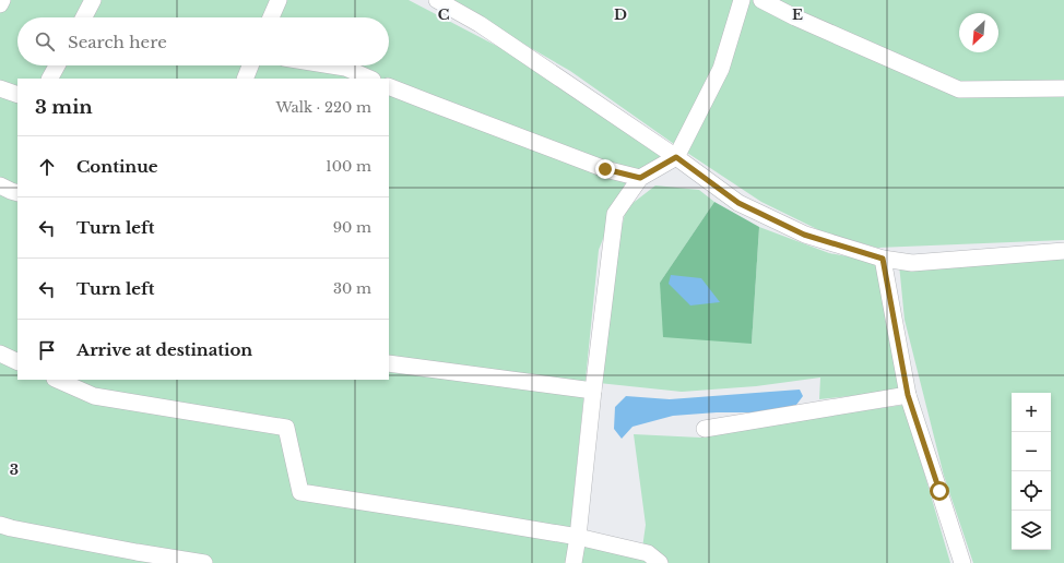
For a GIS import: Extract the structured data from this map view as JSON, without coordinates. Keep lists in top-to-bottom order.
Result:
{
  "north": "bottom left",
  "page": {
    "search": "Search here",
    "heading": ["3 min", "Walk · 220 m"],
    "list": [
      ["Continue", "100 m"],
      ["Turn left", "90 m"],
      ["Turn left", "30 m"],
      "Arrive at destination"
    ],
    "map_buttons": ["+", "−"]
  },
  "grid": {
    "columns": ["C", "D", "E"],
    "rows": ["3"]
  }
}
